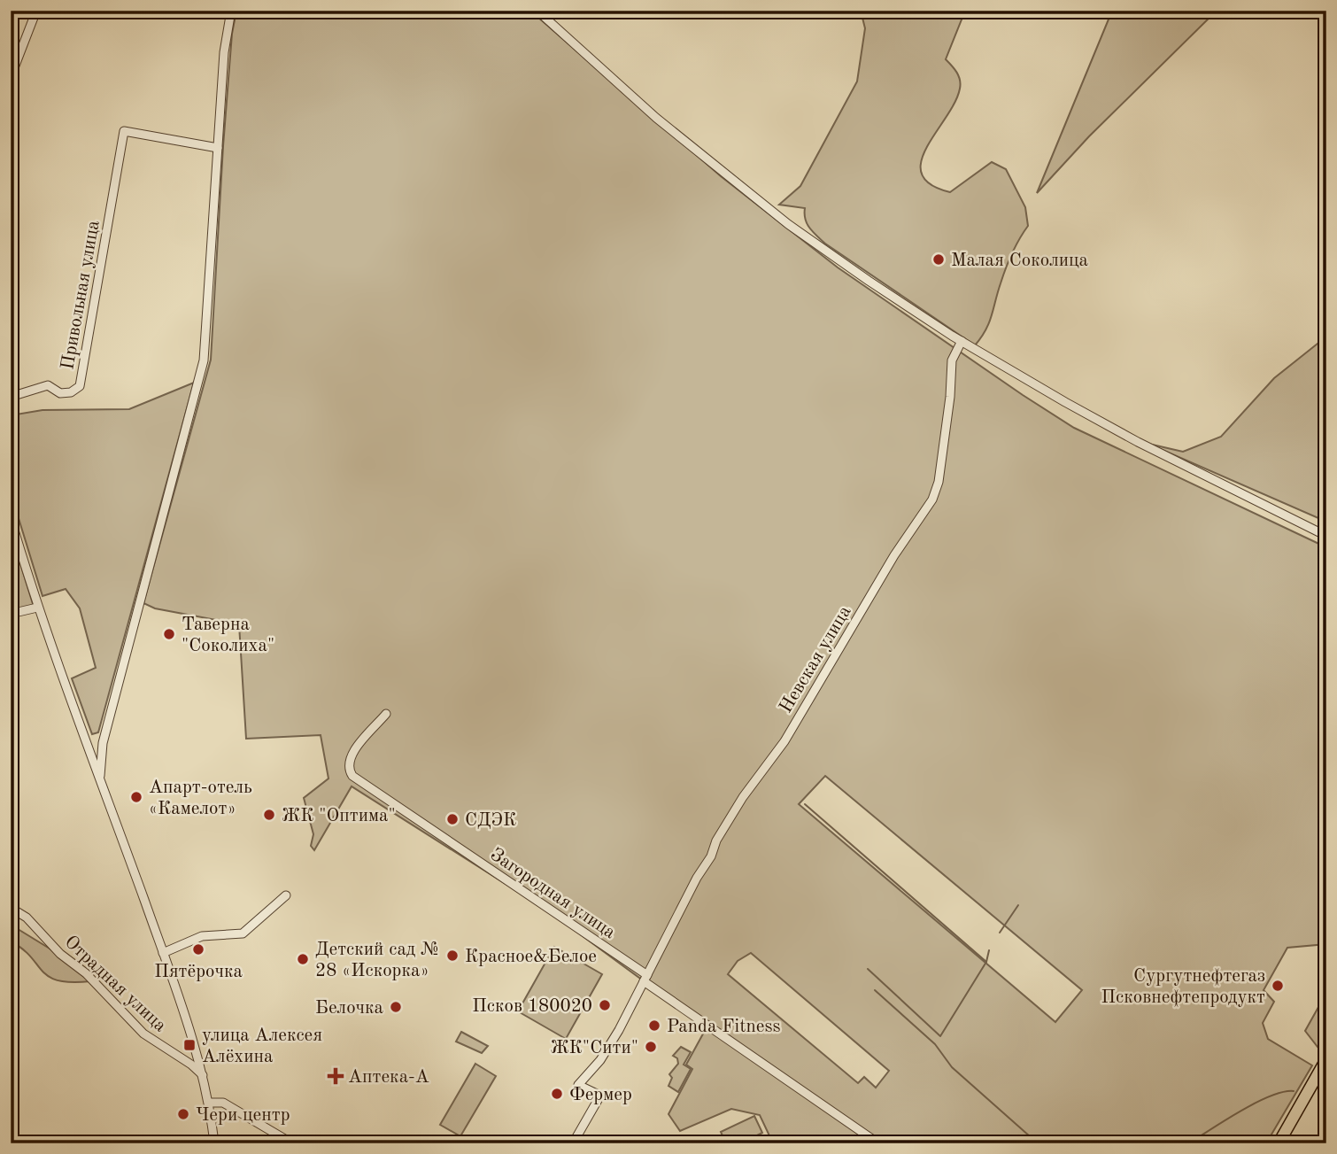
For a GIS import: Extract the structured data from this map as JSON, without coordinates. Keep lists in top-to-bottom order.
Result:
{
  "streets": {
    "street": [
      "Привольная улица",
      "Невская улица",
      "Загородная улица",
      "Отрадная улица"
    ]
  },
  "crossings": [
    ["Невская улица", "Загородная улица"]
  ],
  "places": {
    "other": [
      "Малая Соколица",
      "Таверна \"Соколиха\"",
      "Апарт-отель «Камелот»",
      "ЖК \"Оптима\"",
      "СДЭК",
      "Пятёрочка",
      "Красное&Белое",
      "Детский сад № 28 «Искорка»",
      "Сургутнефтегаз Псковнефтепродукт",
      "Псков 180020",
      "Белочка",
      "Panda Fitness",
      "ЖК\"Сити\"",
      "Фермер",
      "Чери центр"
    ],
    "transit": ["улица Алексея Алёхина"],
    "health": ["Аптека-А"]
  }
}
